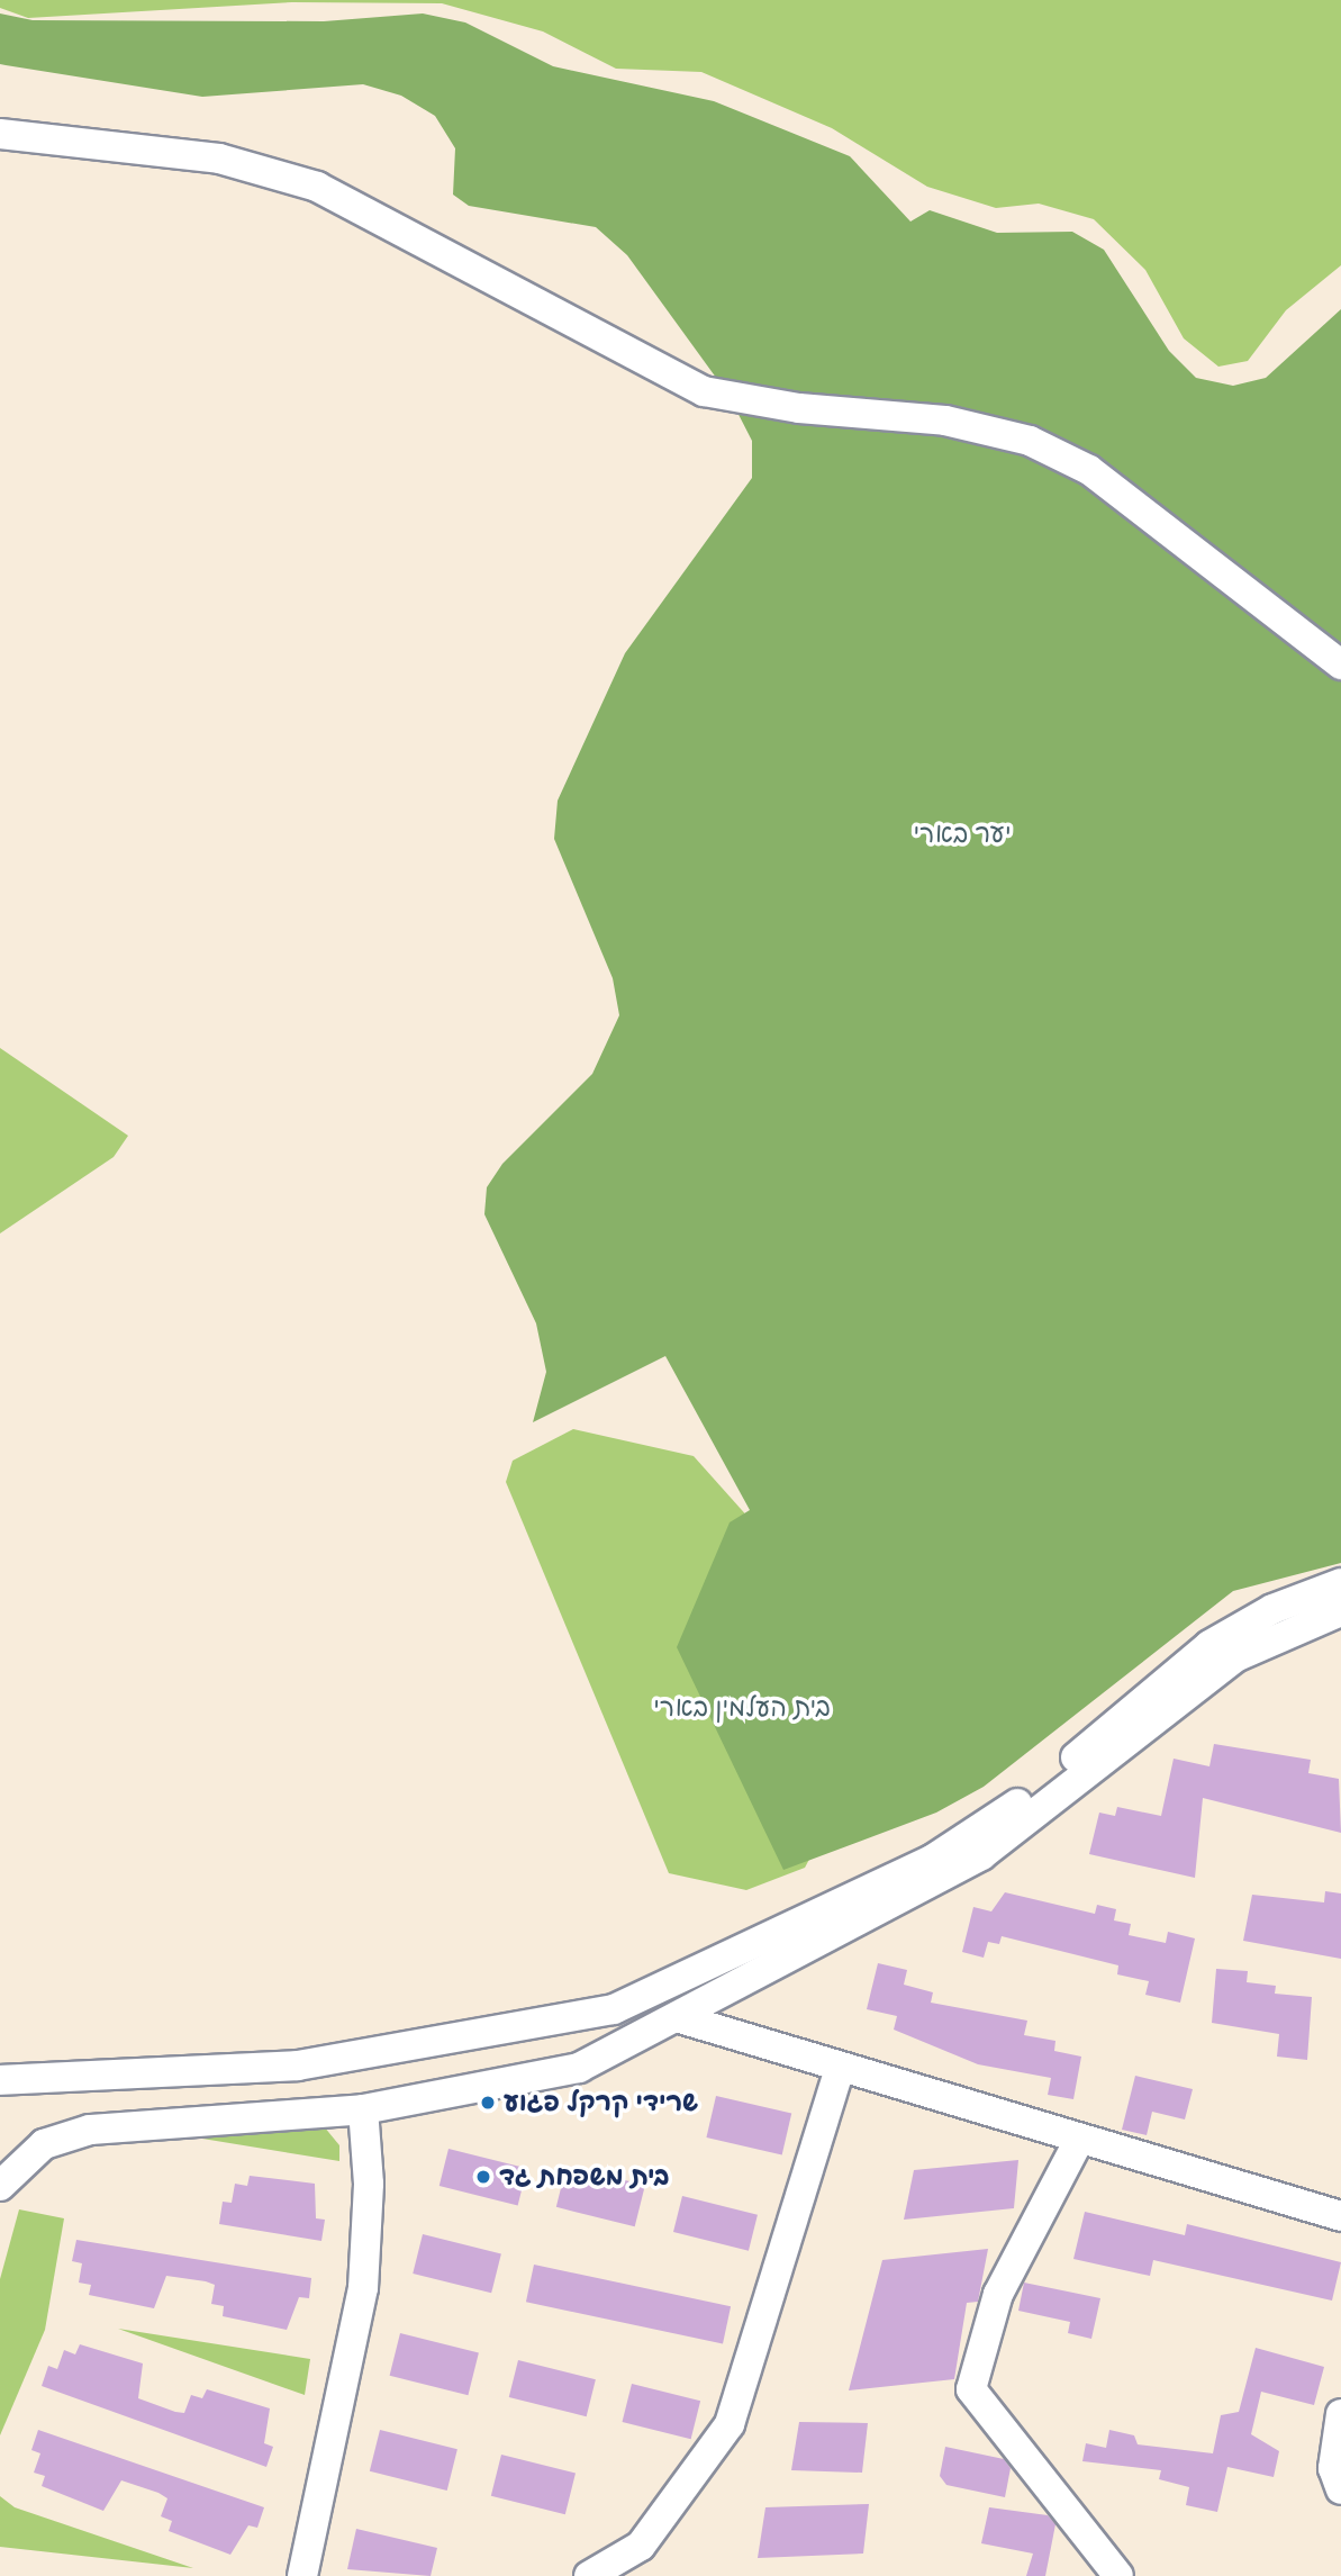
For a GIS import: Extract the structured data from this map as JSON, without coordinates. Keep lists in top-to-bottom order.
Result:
{
  "parks": ["יער בארי", "בית העלמין בארי"],
  "places": ["שרידי קרקל פגוע", "בית משפחת גד"]
}
